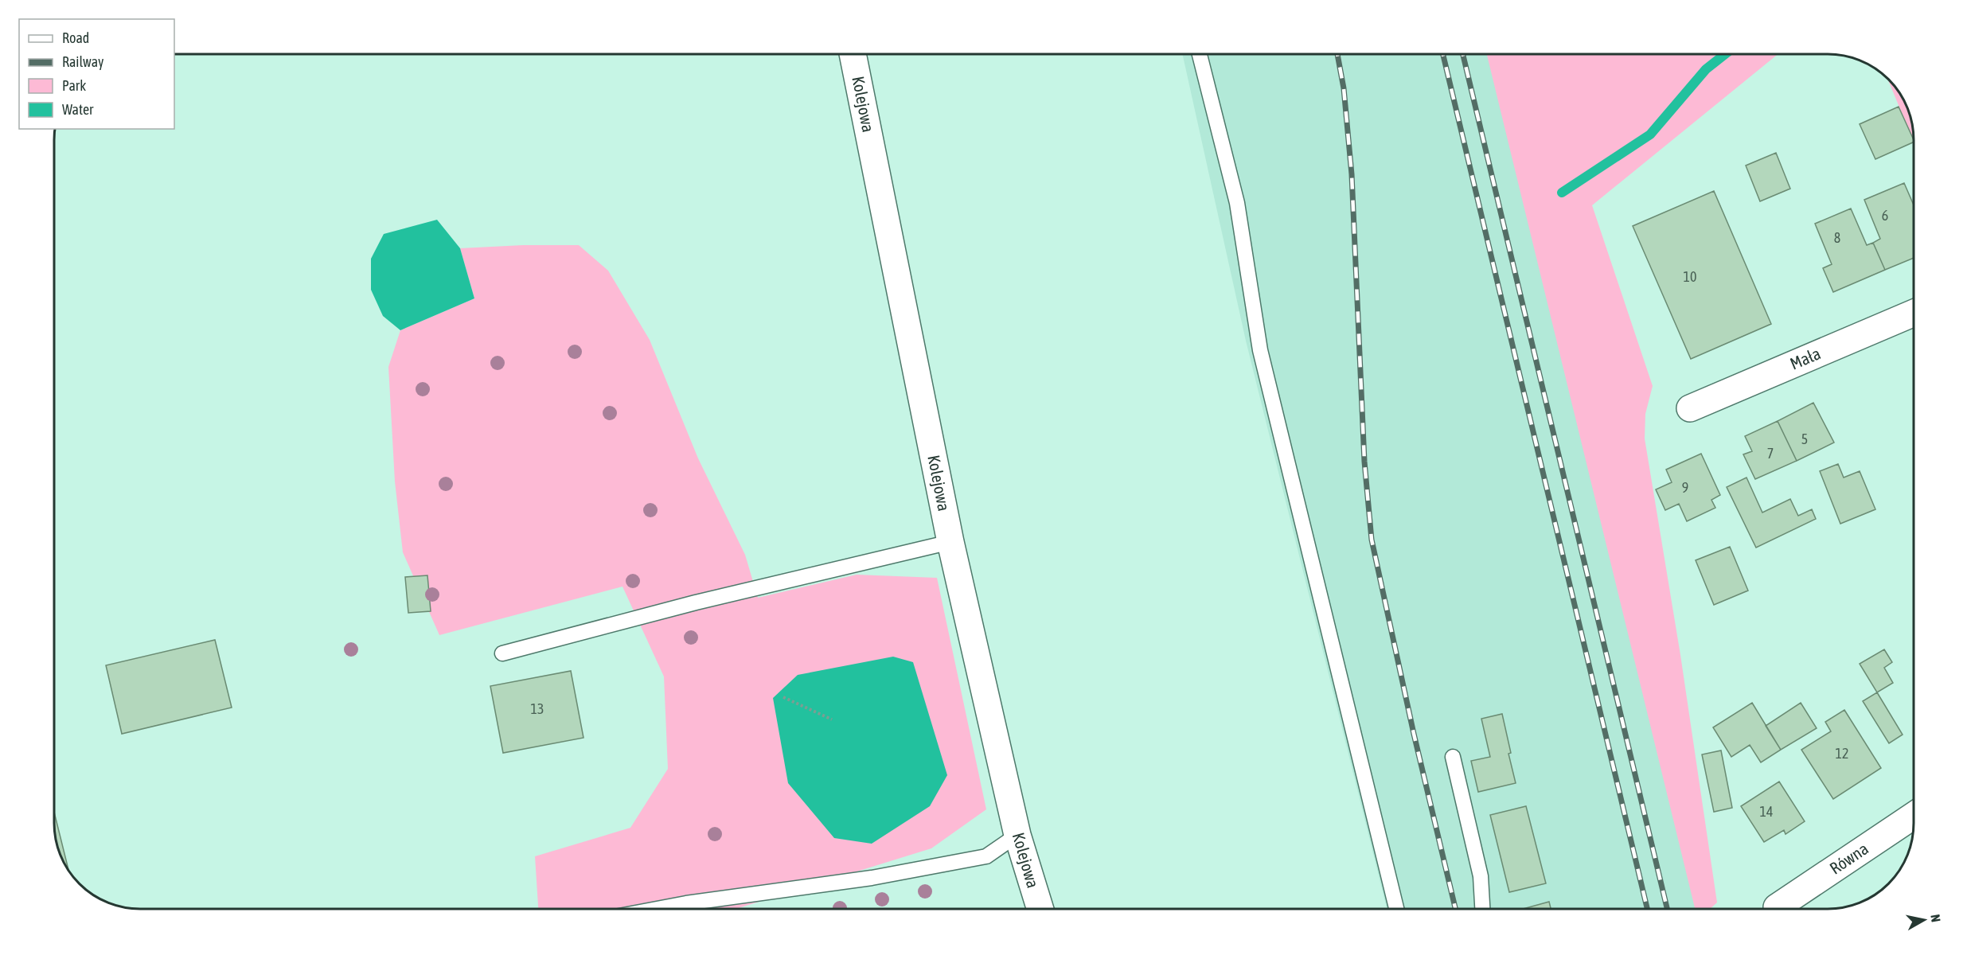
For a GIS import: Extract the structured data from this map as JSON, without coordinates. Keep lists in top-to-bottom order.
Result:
{
  "streets": {
    "street": ["Kolejowa", "Mała", "Równa"]
  },
  "house_numbers": [
    "6",
    "8",
    "10",
    "5",
    "7",
    "9",
    "13",
    "12",
    "14"
  ],
  "legend": [
    "Road",
    "Railway",
    "Park",
    "Water"
  ],
  "north": "right"
}
